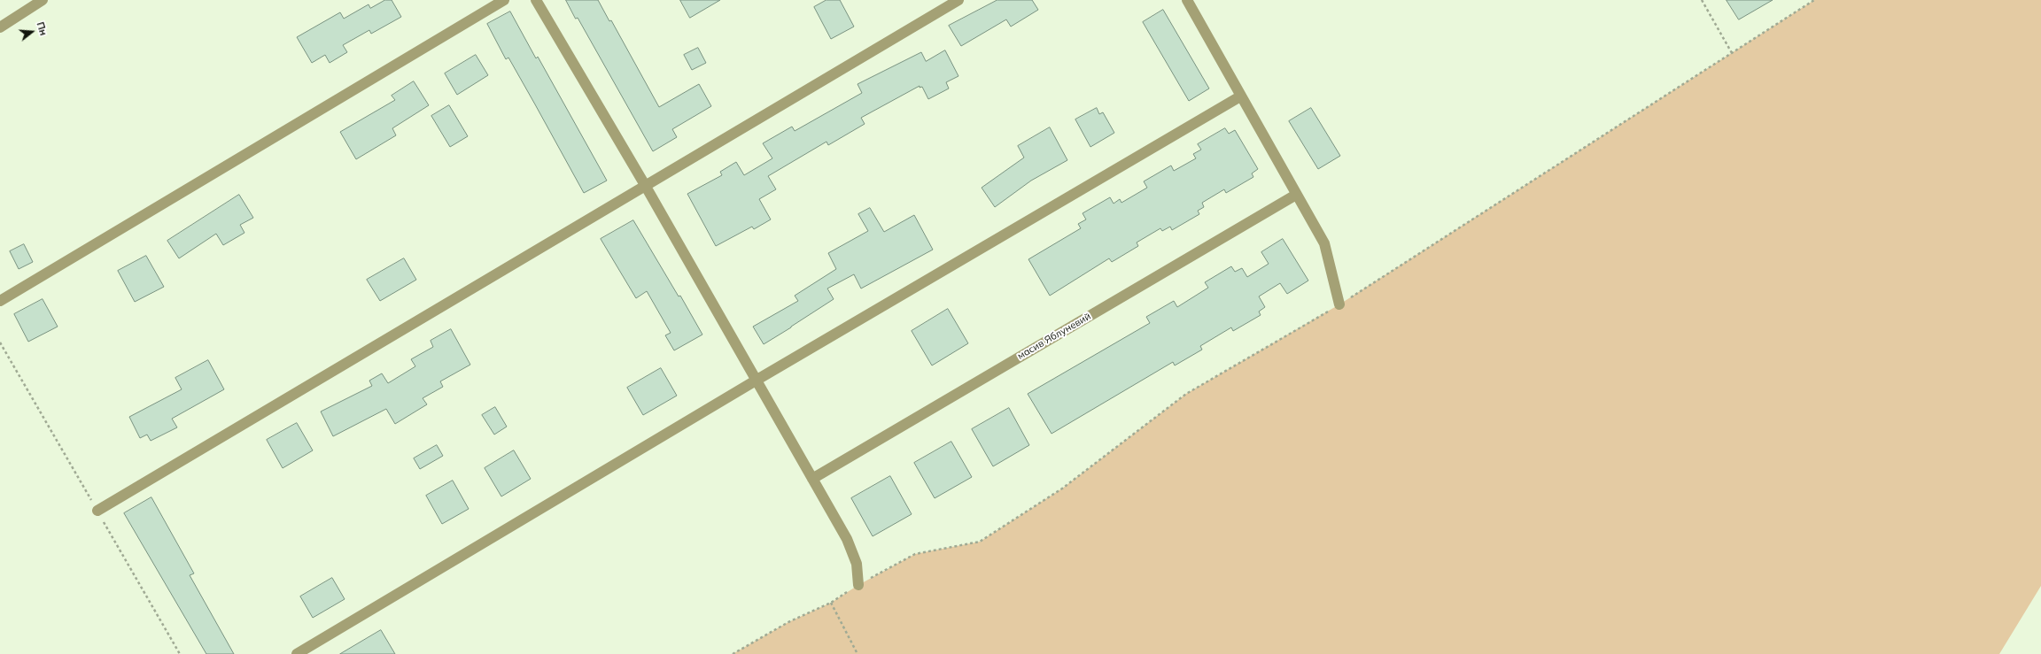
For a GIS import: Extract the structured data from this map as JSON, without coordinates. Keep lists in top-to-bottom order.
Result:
{
  "streets": {
    "street": ["масив Яблуневий"]
  },
  "north": "right"
}
